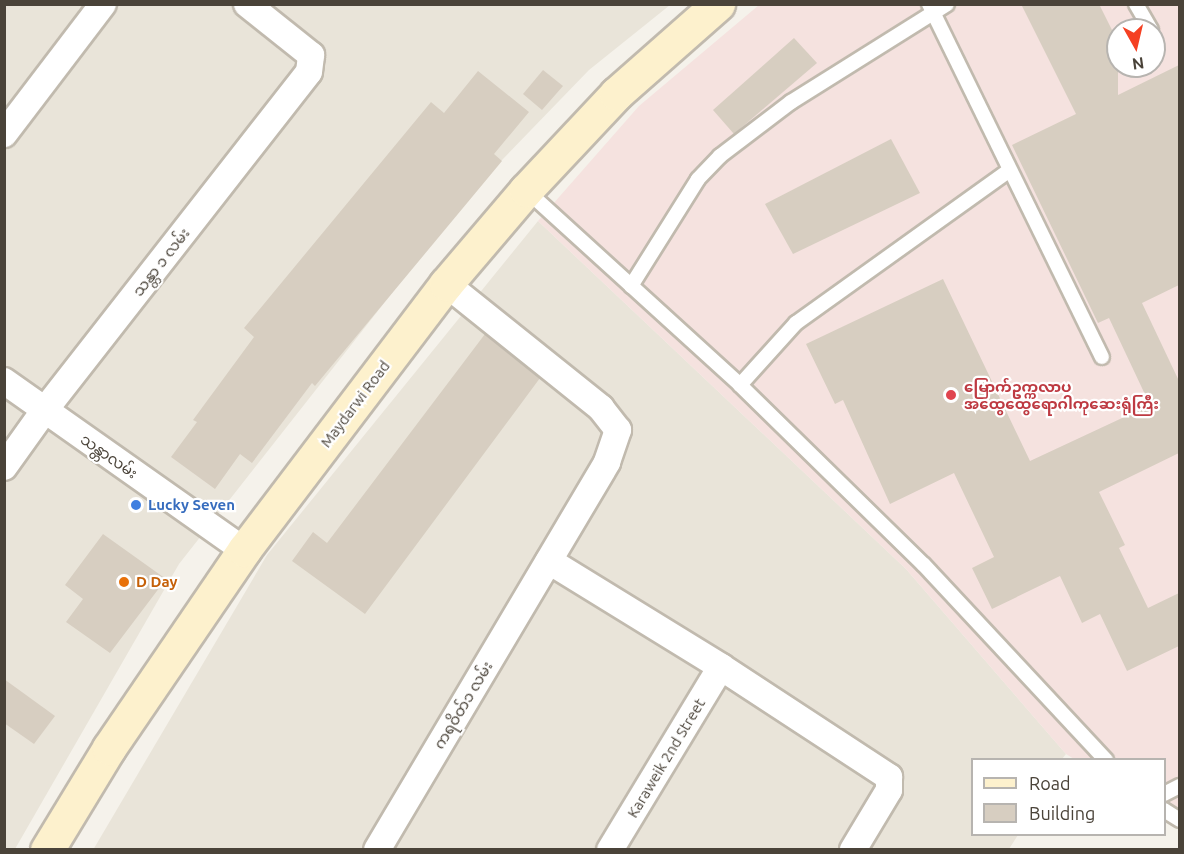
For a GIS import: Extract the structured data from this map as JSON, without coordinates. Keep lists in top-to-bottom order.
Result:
{
  "streets": {
    "street": [
      "သန္တာ ၁ လမ်း",
      "Maydarwi Road",
      "သန္တာလမ်း",
      "ကရဝိတ်၁ လမ်း",
      "Karaweik 2nd Street"
    ]
  },
  "crossings": [
    ["သန္တာ ၁ လမ်း", "သန္တာလမ်း"],
    ["Maydarwi Road", "သန္တာလမ်း"],
    ["Maydarwi Road", "ကရဝိတ်၁ လမ်း"]
  ],
  "places": ["မြောက်ဥက္ကလာပ အထွေထွေရောဂါကုဆေးရုံကြီး", "Lucky Seven", "D Day"],
  "legend": ["Road", "Building"],
  "north": "bottom"
}
